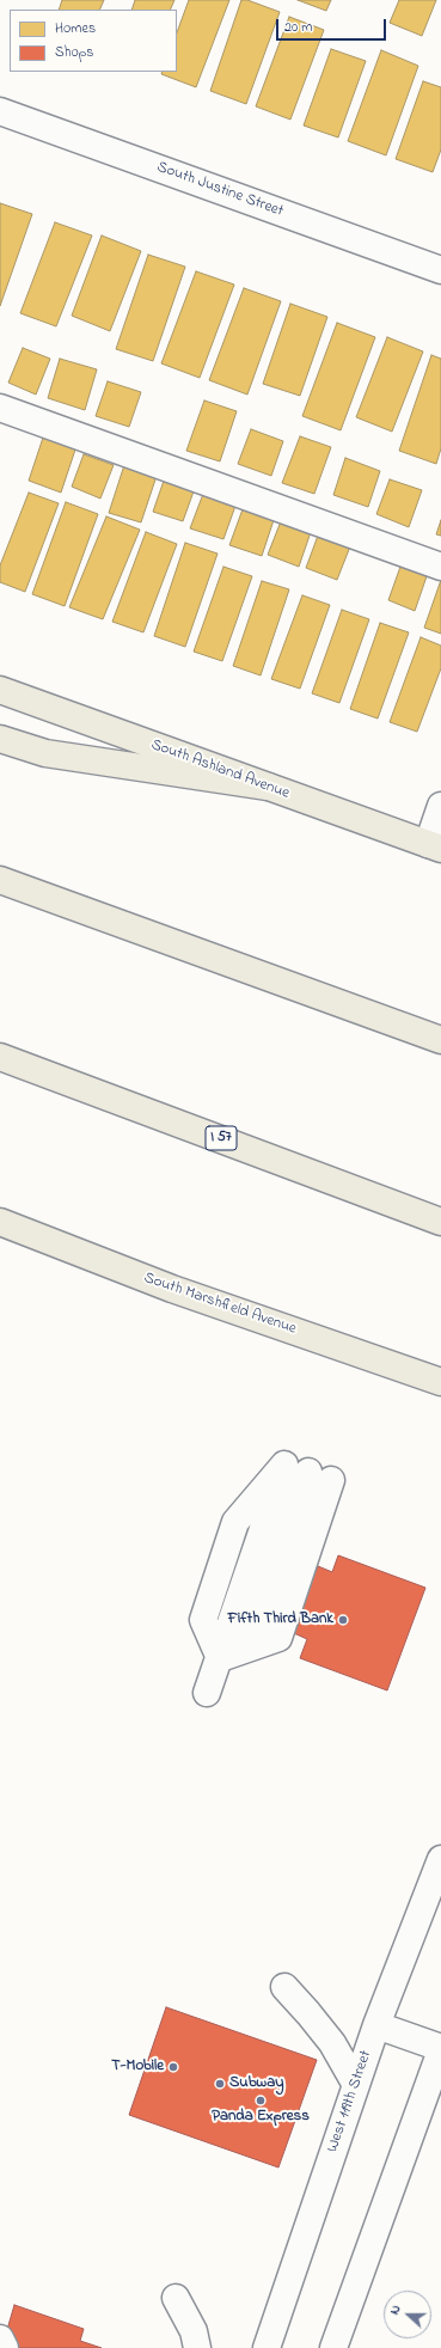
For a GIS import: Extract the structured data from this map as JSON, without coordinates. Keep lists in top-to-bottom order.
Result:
{
  "streets": {
    "main road": ["South Ashland Avenue", "I 57", "South Marshfield Avenue"],
    "street": ["South Justine Street", "West 119th Street"]
  },
  "places": [
    "Fifth Third Bank",
    "T-Mobile",
    "Subway",
    "Panda Express"
  ],
  "legend": ["Homes", "Shops"],
  "scale_bar": "20 m",
  "north": "left"
}
